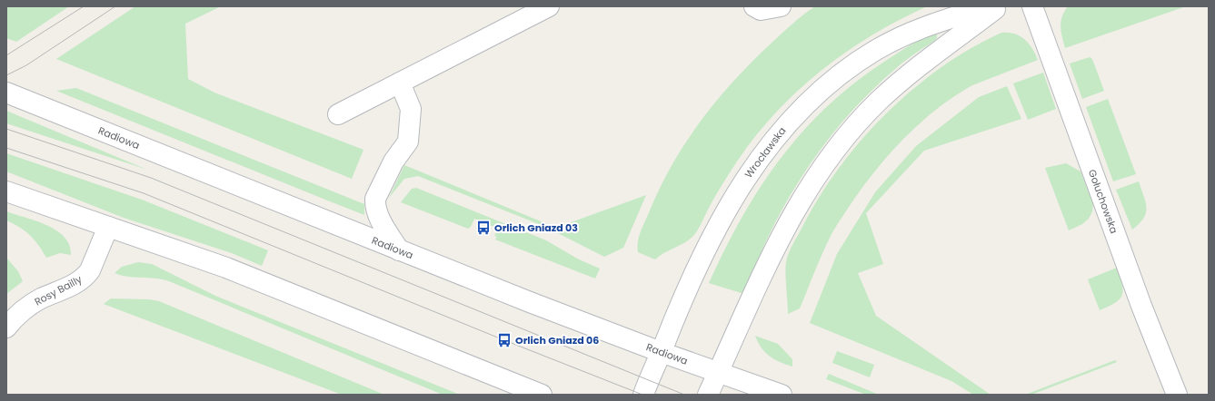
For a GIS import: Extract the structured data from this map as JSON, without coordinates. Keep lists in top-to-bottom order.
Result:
{
  "streets": {
    "street": [
      "Radiowa",
      "Wrocławska",
      "Gołuchowska",
      "Rosy Bailly"
    ]
  },
  "crossings": [
    ["Radiowa", "Wrocławska"]
  ],
  "places": {
    "bus stop": ["Orlich Gniazd 03", "Orlich Gniazd 06"]
  }
}
